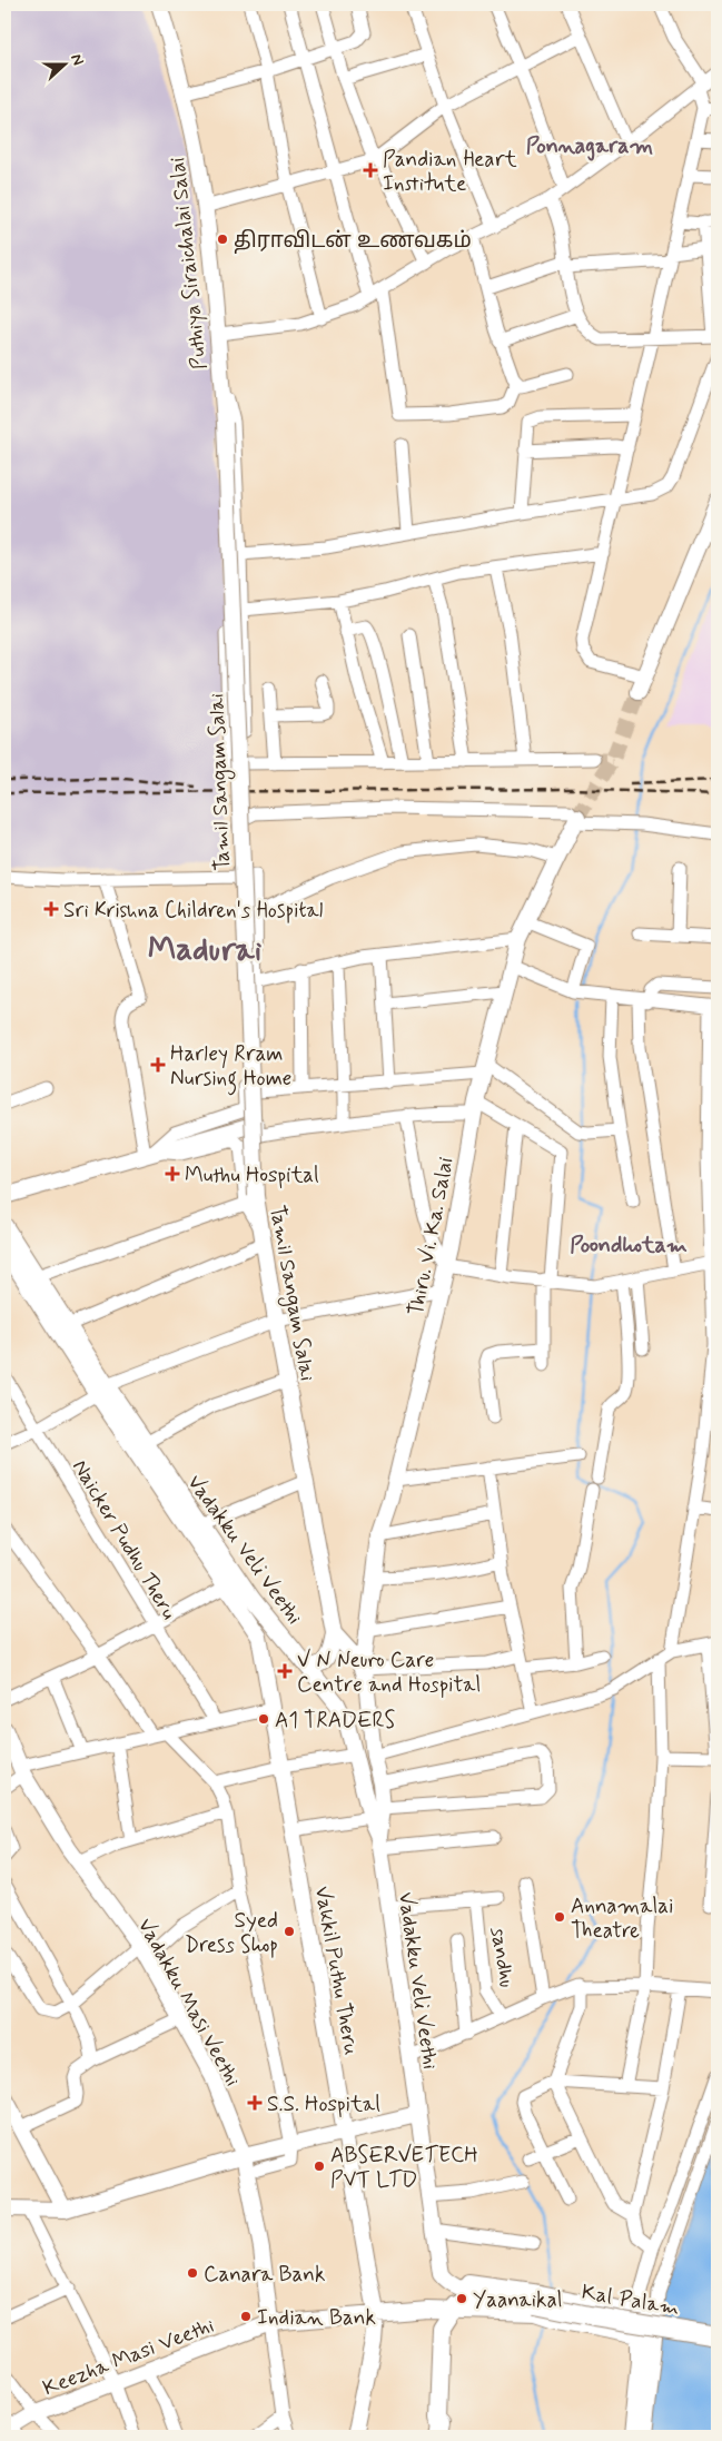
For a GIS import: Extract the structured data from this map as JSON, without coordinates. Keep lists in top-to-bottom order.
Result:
{
  "streets": {
    "highway": ["Kal Palam"],
    "main road": [
      "Puthiya Siraichalai Salai",
      "Tamil Sangam Salai",
      "Thiru. Vi. Ka. Salai",
      "Vadakku Veli Veethi",
      "Vakkil Puthu Theru",
      "Vadakku Masi Veethi",
      "Keezha Masi Veethi"
    ],
    "street": ["Naicker Pudhu Theru", "sandhu"]
  },
  "crossings": [
    ["Puthiya Siraichalai Salai", "Tamil Sangam Salai"],
    ["Thiru. Vi. Ka. Salai", "Vadakku Veli Veethi"],
    ["Vadakku Veli Veethi", "Vakkil Puthu Theru"],
    ["Vakkil Puthu Theru", "Keezha Masi Veethi"],
    ["Vadakku Masi Veethi", "Keezha Masi Veethi"],
    ["Kal Palam", "Keezha Masi Veethi"]
  ],
  "districts": ["Ponnagaram", "Madurai", "Poondhotam"],
  "places": {
    "health": [
      "Pandian Heart Institute",
      "Sri Krishna Children's Hospital",
      "Harley Rram Nursing Home",
      "Muthu Hospital",
      "V N Neuro Care Centre and Hospital",
      "S.S. Hospital"
    ],
    "other": [
      "திராவிடன் உணவகம்",
      "A1 TRADERS",
      "Annamalai Theatre",
      "Syed Dress Shop",
      "ABSERVETECH PVT LTD",
      "Canara Bank",
      "Yaanaikal",
      "Indian Bank"
    ]
  },
  "north": "right"
}
